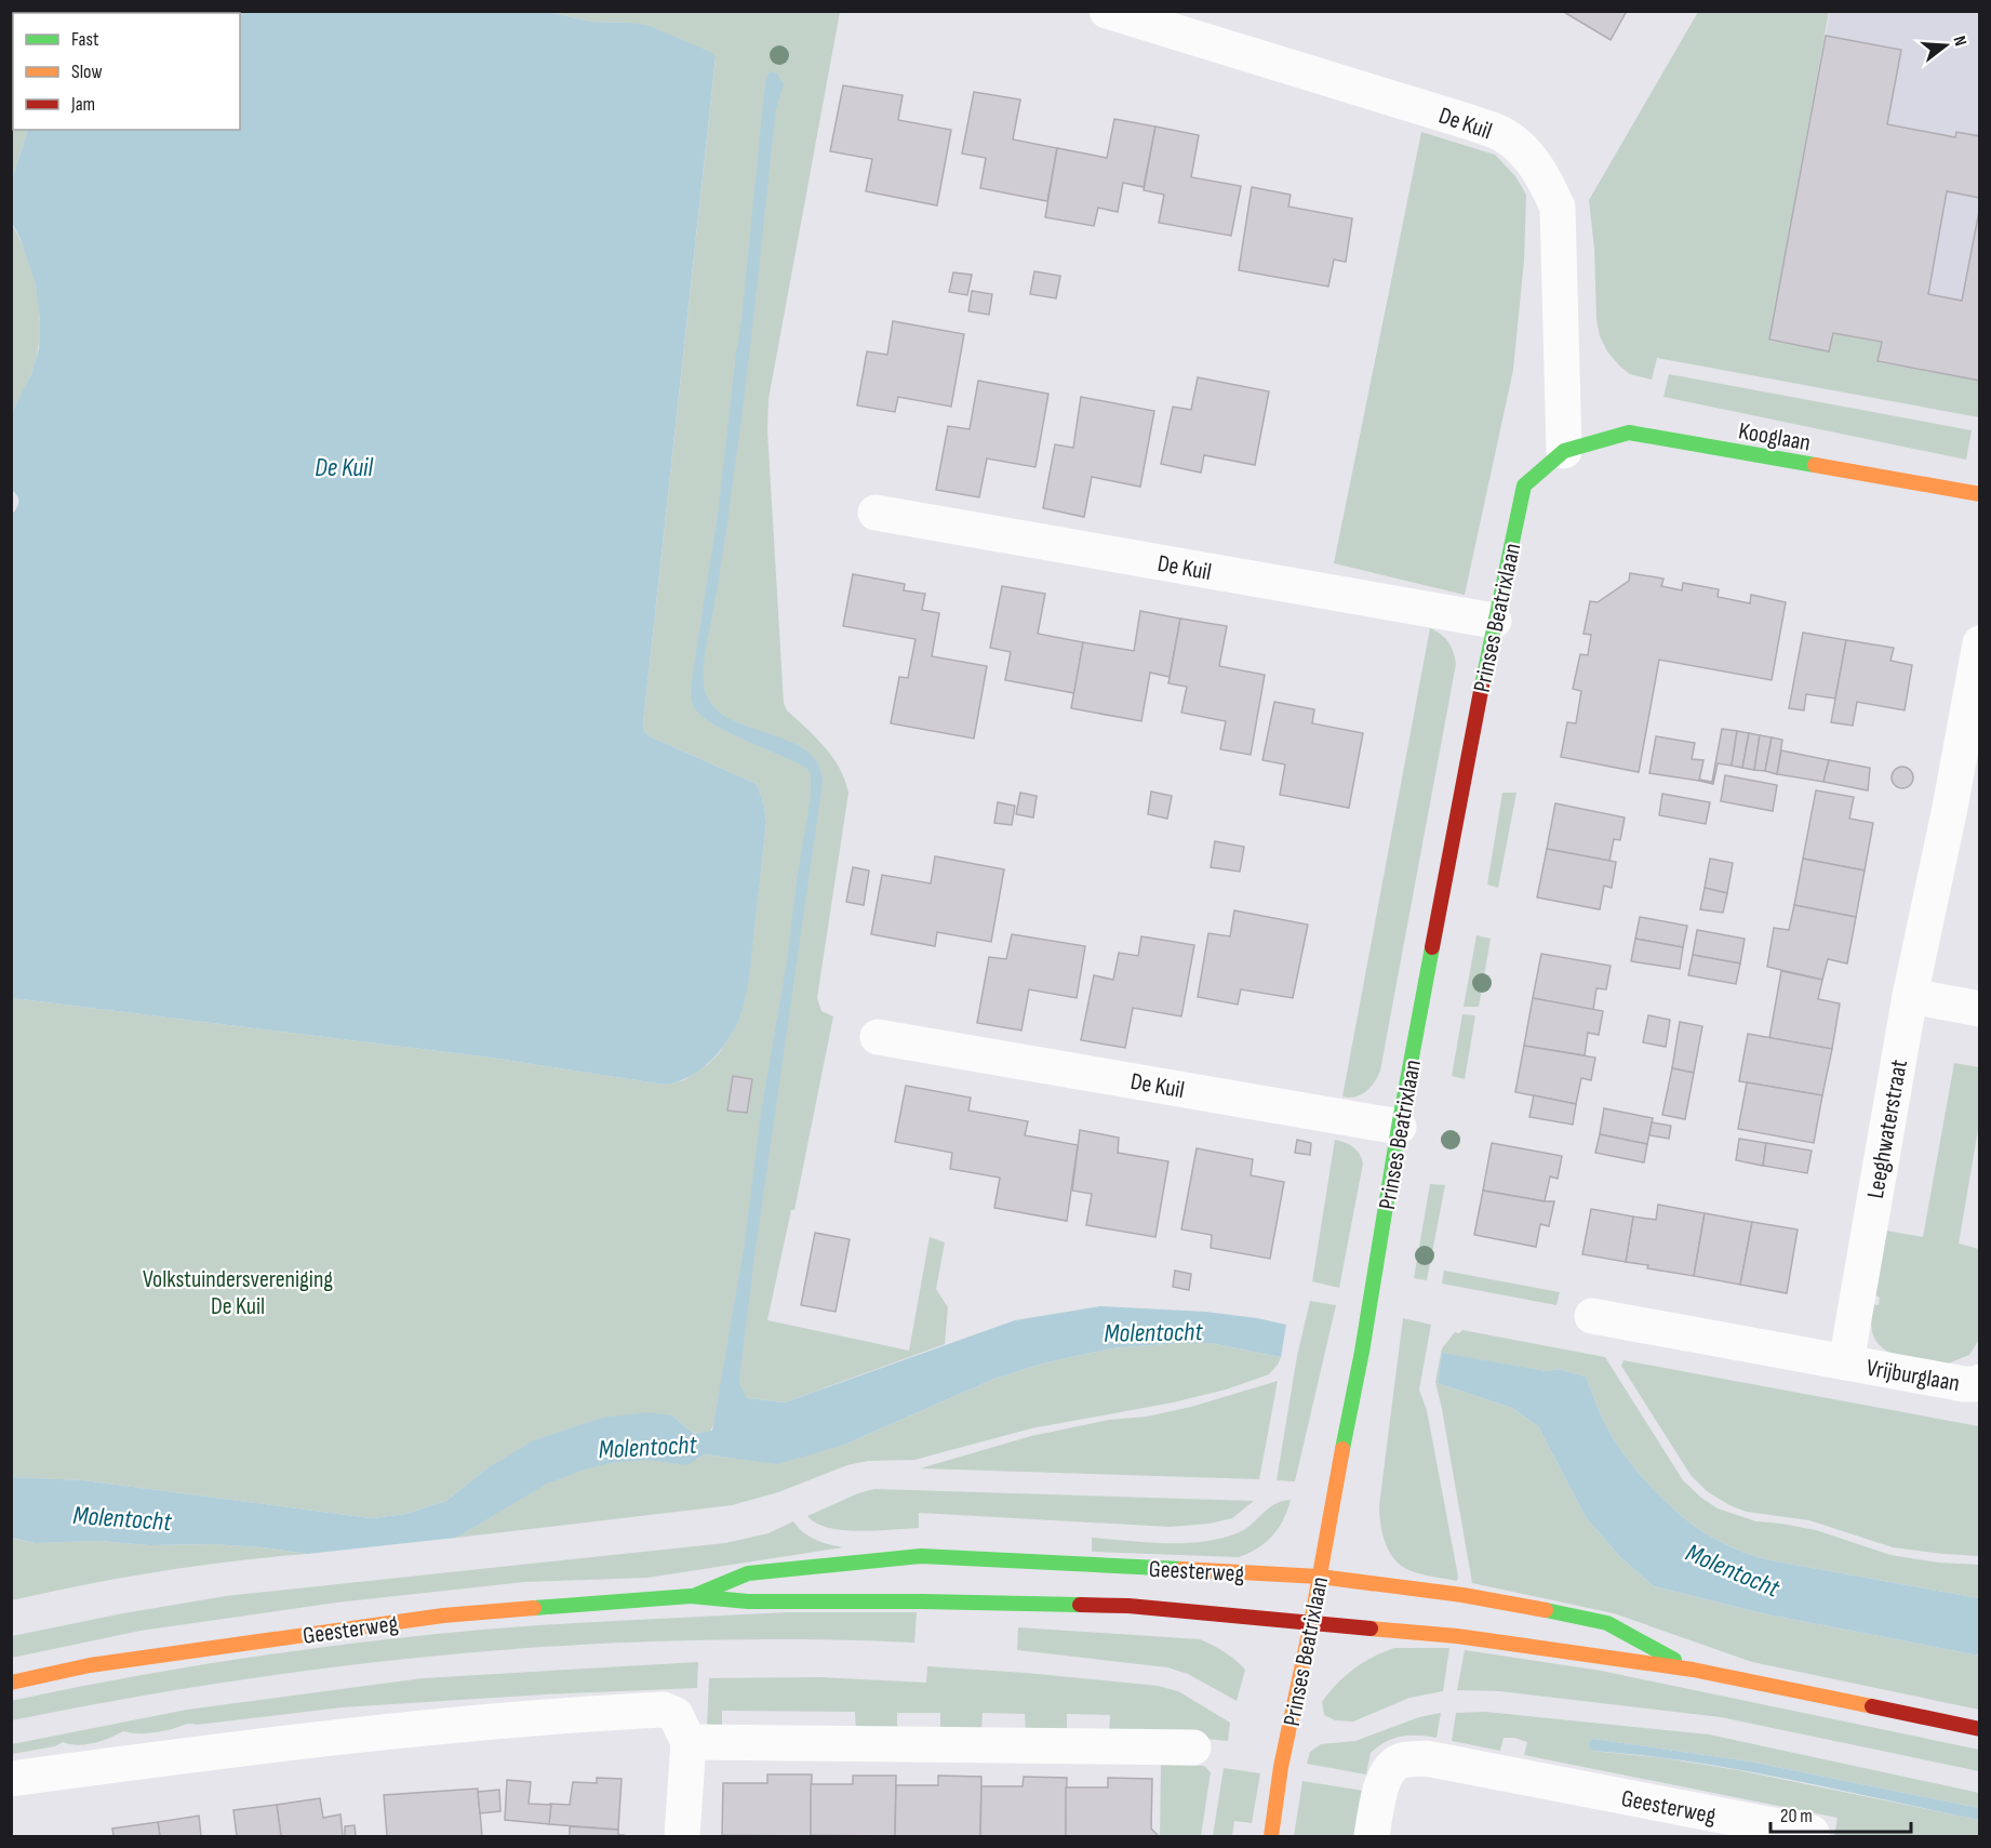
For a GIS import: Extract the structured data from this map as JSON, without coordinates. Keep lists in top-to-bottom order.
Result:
{
  "streets": {
    "main road": ["Kooglaan", "Prinses Beatrixlaan", "Geesterweg"],
    "street": ["De Kuil", "Leeghwaterstraat", "Vrijburglaan"]
  },
  "crossings": [
    ["De Kuil", "Kooglaan"],
    ["De Kuil", "Prinses Beatrixlaan"],
    ["Kooglaan", "Prinses Beatrixlaan"],
    ["Prinses Beatrixlaan", "Geesterweg"],
    ["Leeghwaterstraat", "Vrijburglaan"]
  ],
  "water": ["De Kuil", "Molentocht"],
  "parks": ["Volkstuindersvereniging De Kuil"],
  "legend": ["Fast", "Slow", "Jam"],
  "scale_bar": "20 m",
  "north": "right"
}
